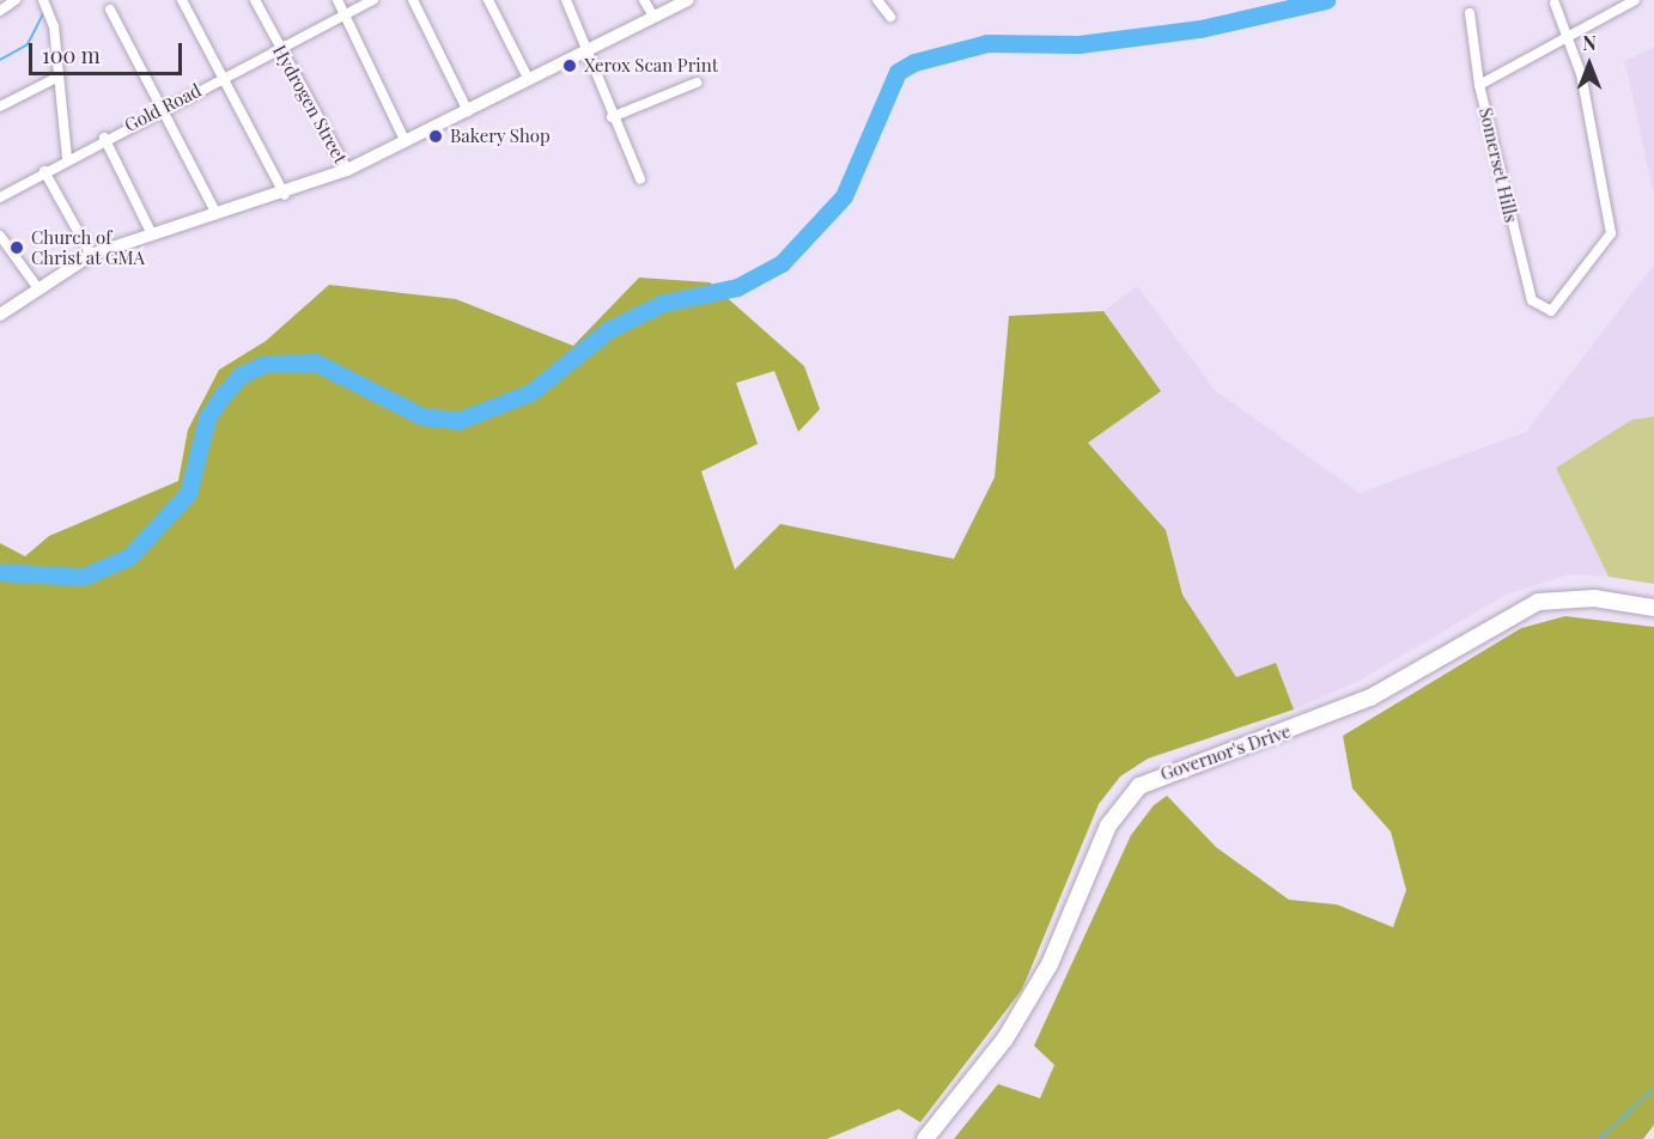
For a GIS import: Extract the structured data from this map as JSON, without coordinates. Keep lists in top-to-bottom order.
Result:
{
  "streets": {
    "highway": ["Governor's Drive"],
    "street": ["Hydrogen Street", "Gold Road", "Somerset Hills"]
  },
  "crossings": [
    ["Hydrogen Street", "Gold Road"]
  ],
  "places": ["Xerox Scan Print", "Bakery Shop", "Church of Christ at GMA"],
  "scale_bar": "100 m",
  "north": "top"
}
